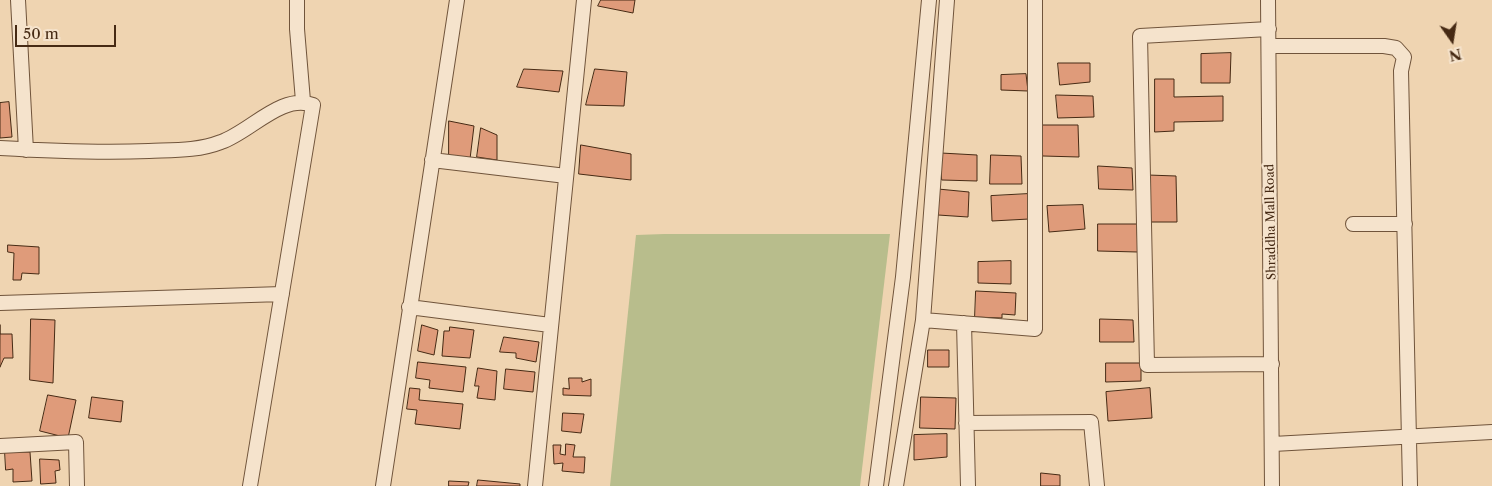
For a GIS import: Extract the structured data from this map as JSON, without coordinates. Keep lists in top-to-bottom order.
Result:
{
  "streets": {
    "street": ["Shraddha Mall Road"]
  },
  "scale_bar": "50 m",
  "north": "bottom"
}
